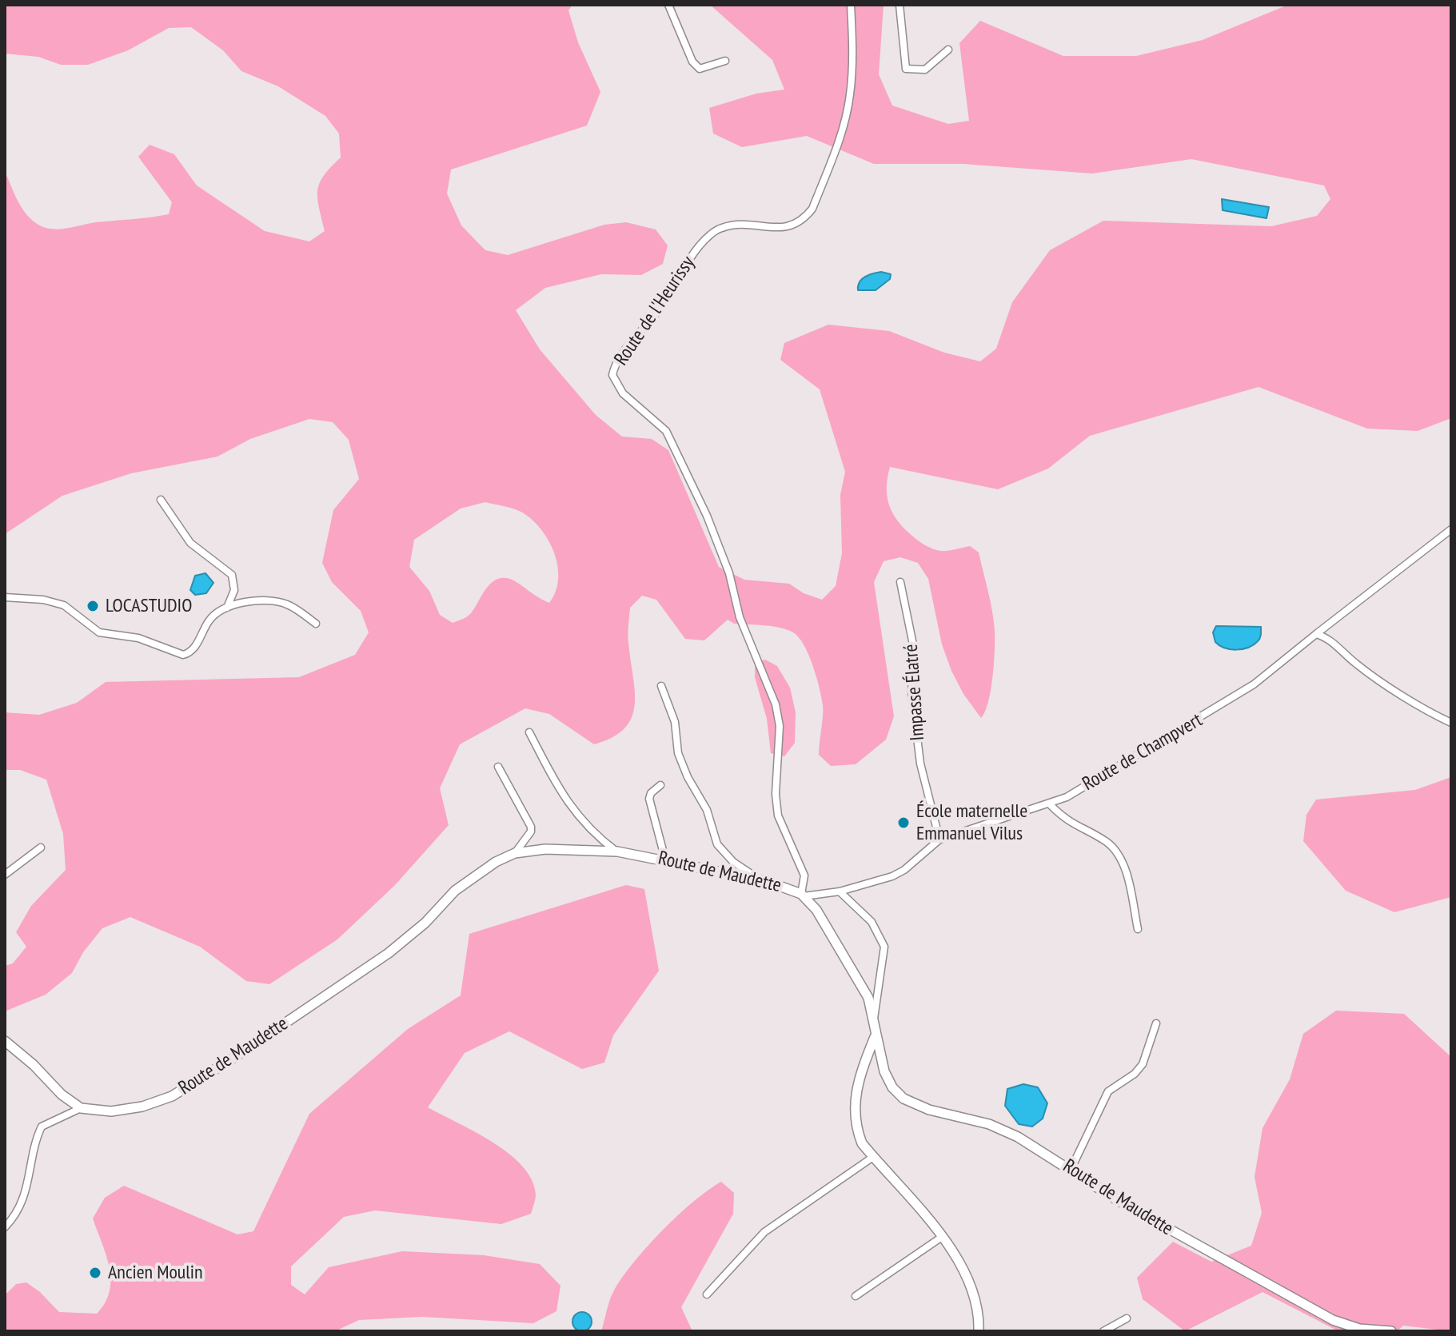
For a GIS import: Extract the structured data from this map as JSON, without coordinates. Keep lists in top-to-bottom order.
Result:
{
  "streets": {
    "street": [
      "Route de l'Heurissy",
      "Impasse Élatré",
      "Route de Champvert",
      "Route de Maudette"
    ]
  },
  "crossings": [
    ["Route de l'Heurissy", "Route de Champvert"],
    ["Route de l'Heurissy", "Route de Maudette"],
    ["Impasse Élatré", "Route de Champvert"],
    ["Route de Champvert", "Route de Maudette"]
  ],
  "places": ["LOCASTUDIO", "École maternelle Emmanuel Vilus", "Ancien Moulin"]
}
